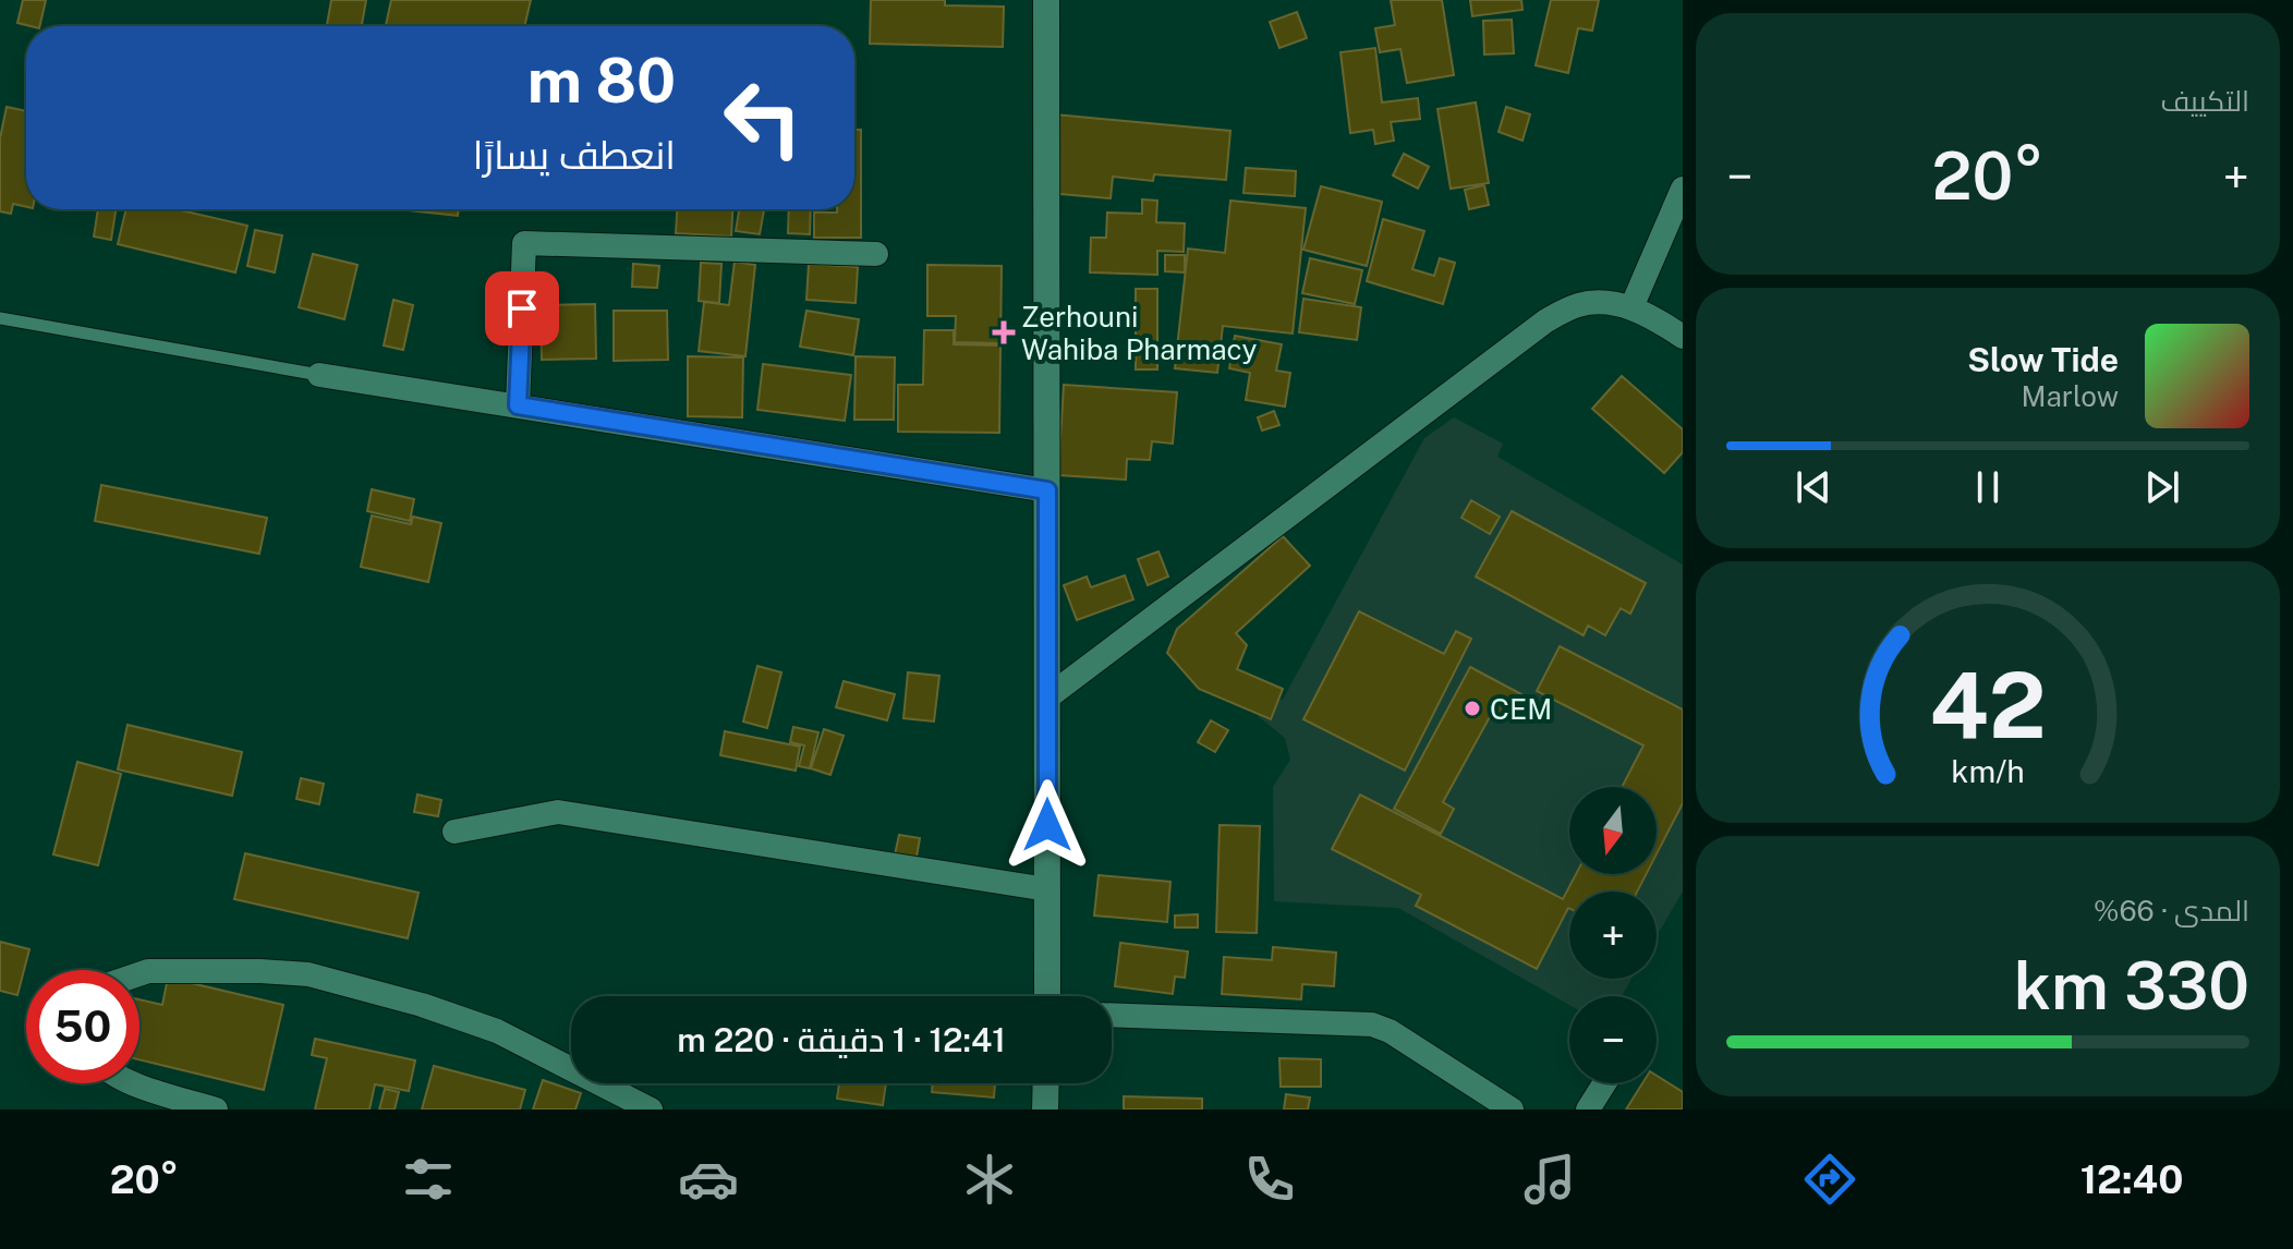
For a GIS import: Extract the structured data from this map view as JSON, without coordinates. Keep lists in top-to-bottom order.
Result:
{
  "places": {
    "health": ["Zerhouni Wahiba Pharmacy"],
    "other": ["CEM"]
  },
  "north": "bottom",
  "page": {
    "tile": [
      "التكييف",
      ["المدى · 66%", "330 km"]
    ],
    "turn": ["80 m", "انعطف يسارًا"],
    "heat": ["−", "20°", "+"],
    "song": ["Slow Tide", "Marlow"],
    "map_buttons": ["+", "−"],
    "limit": "50",
    "trip": "12:41 · 1 دقيقة · 220 m",
    "tabs": ["12:40", "20°"],
    "gauge": ["42", "km/h"]
  }
}
